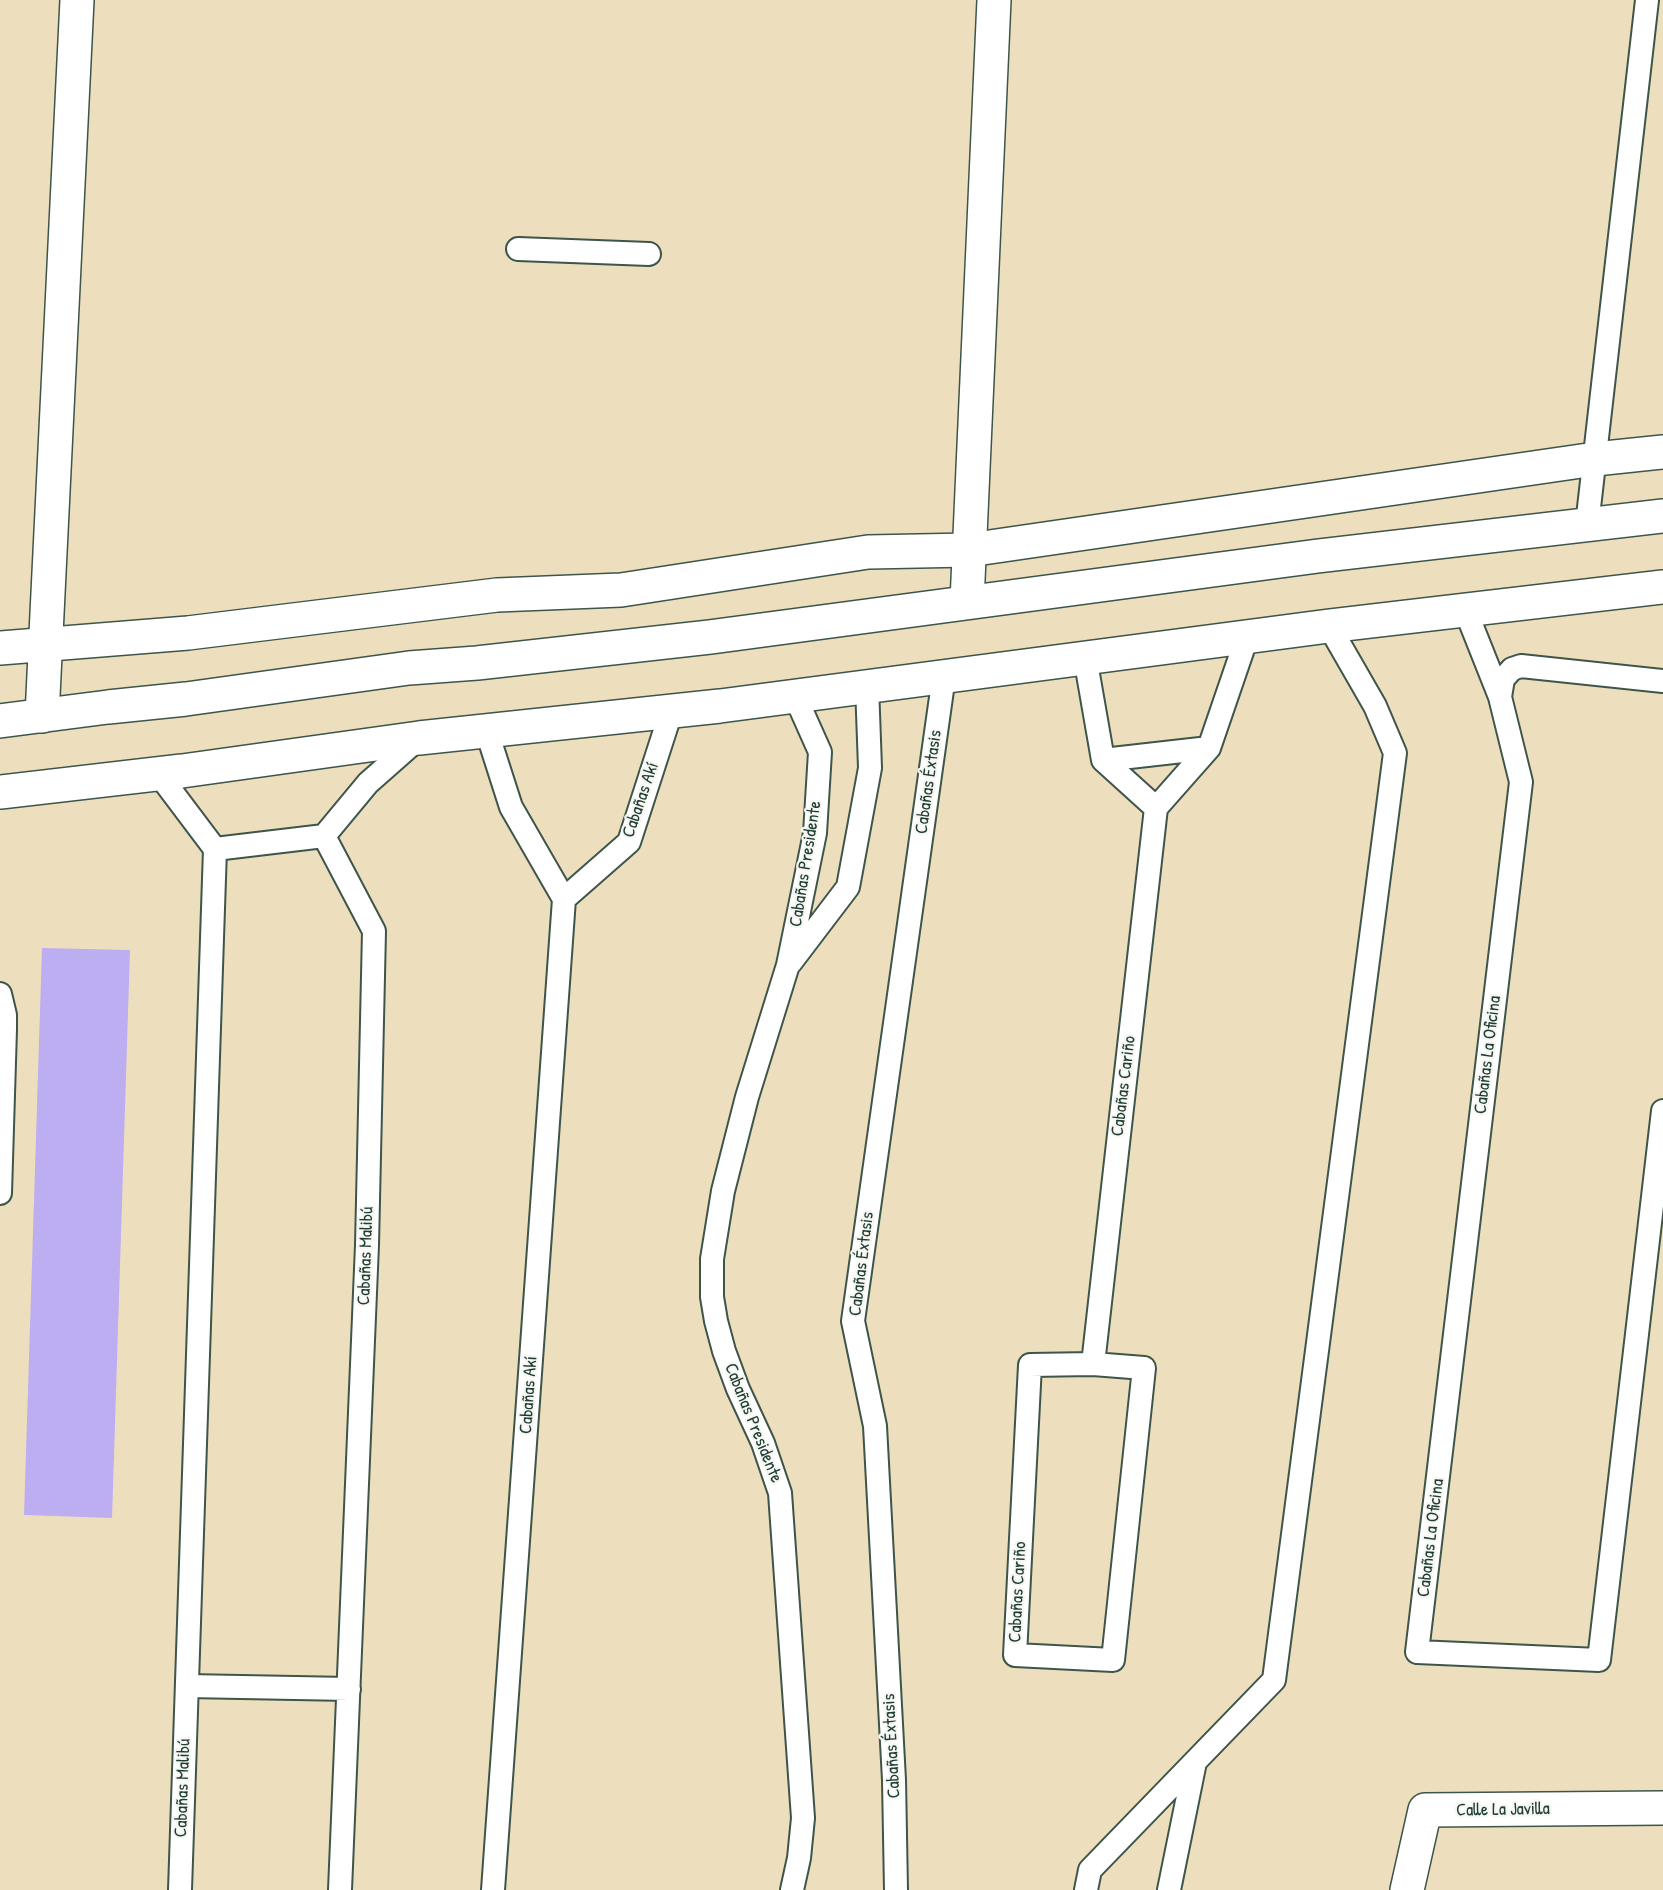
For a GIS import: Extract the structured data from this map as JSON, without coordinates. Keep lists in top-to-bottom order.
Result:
{
  "streets": {
    "main road": ["Calle La Javilla"],
    "lane": [
      "Cabañas Éxtasis",
      "Cabañas Akí",
      "Cabañas Presidente",
      "Cabañas La Oficina",
      "Cabañas Cariño",
      "Cabañas Malibú"
    ]
  }
}
